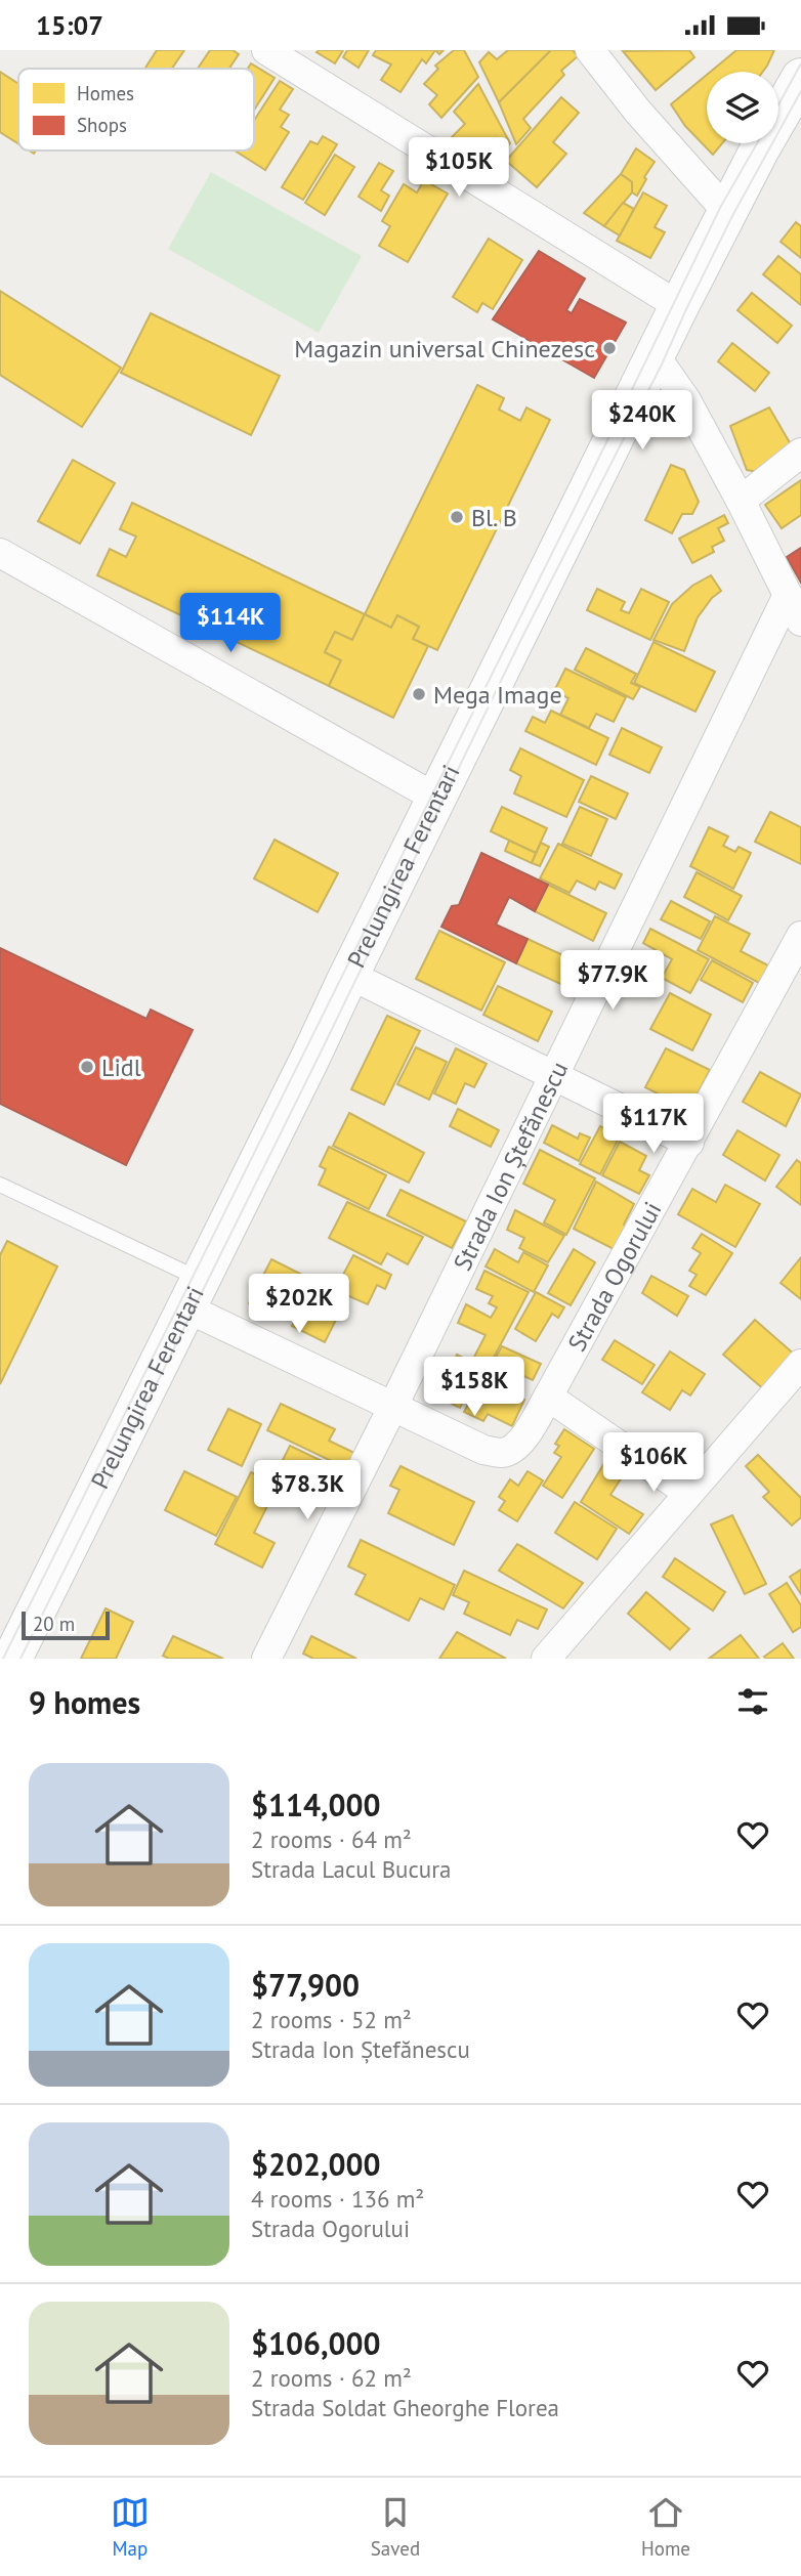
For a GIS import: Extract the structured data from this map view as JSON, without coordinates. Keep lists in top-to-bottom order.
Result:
{
  "streets": {
    "main road": ["Prelungirea Ferentari"],
    "street": ["Strada Ion Ștefănescu", "Strada Ogorului"]
  },
  "crossings": [
    ["Prelungirea Ferentari", "Strada Ogorului"],
    ["Strada Ion Ștefănescu", "Strada Ogorului"]
  ],
  "places": [
    "Magazin universal Chinezesc",
    "Bl. B",
    "Mega Image",
    "Lidl"
  ],
  "legend": ["Homes", "Shops"],
  "scale_bar": "20 m",
  "page": {
    "status": "15:07",
    "price": [
      "$105K",
      "$240K",
      "$114K",
      "$77.9K",
      "$117K",
      "$202K",
      "$158K",
      "$106K",
      "$78.3K"
    ],
    "scale": "20 m",
    "heading": "9 homes",
    "list": [
      {
        "name": "$114,000",
        "note": "2 rooms · 64 m² · Strada Lacul Bucura"
      },
      {
        "name": "$77,900",
        "note": "2 rooms · 52 m² · Strada Ion Ștefănescu"
      },
      {
        "name": "$202,000",
        "note": "4 rooms · 136 m² · Strada Ogorului"
      },
      {
        "name": "$106,000",
        "note": "2 rooms · 62 m² · Strada Soldat Gheorghe Florea"
      }
    ],
    "tabs": ["Map", "Saved", "Home"]
  }
}
